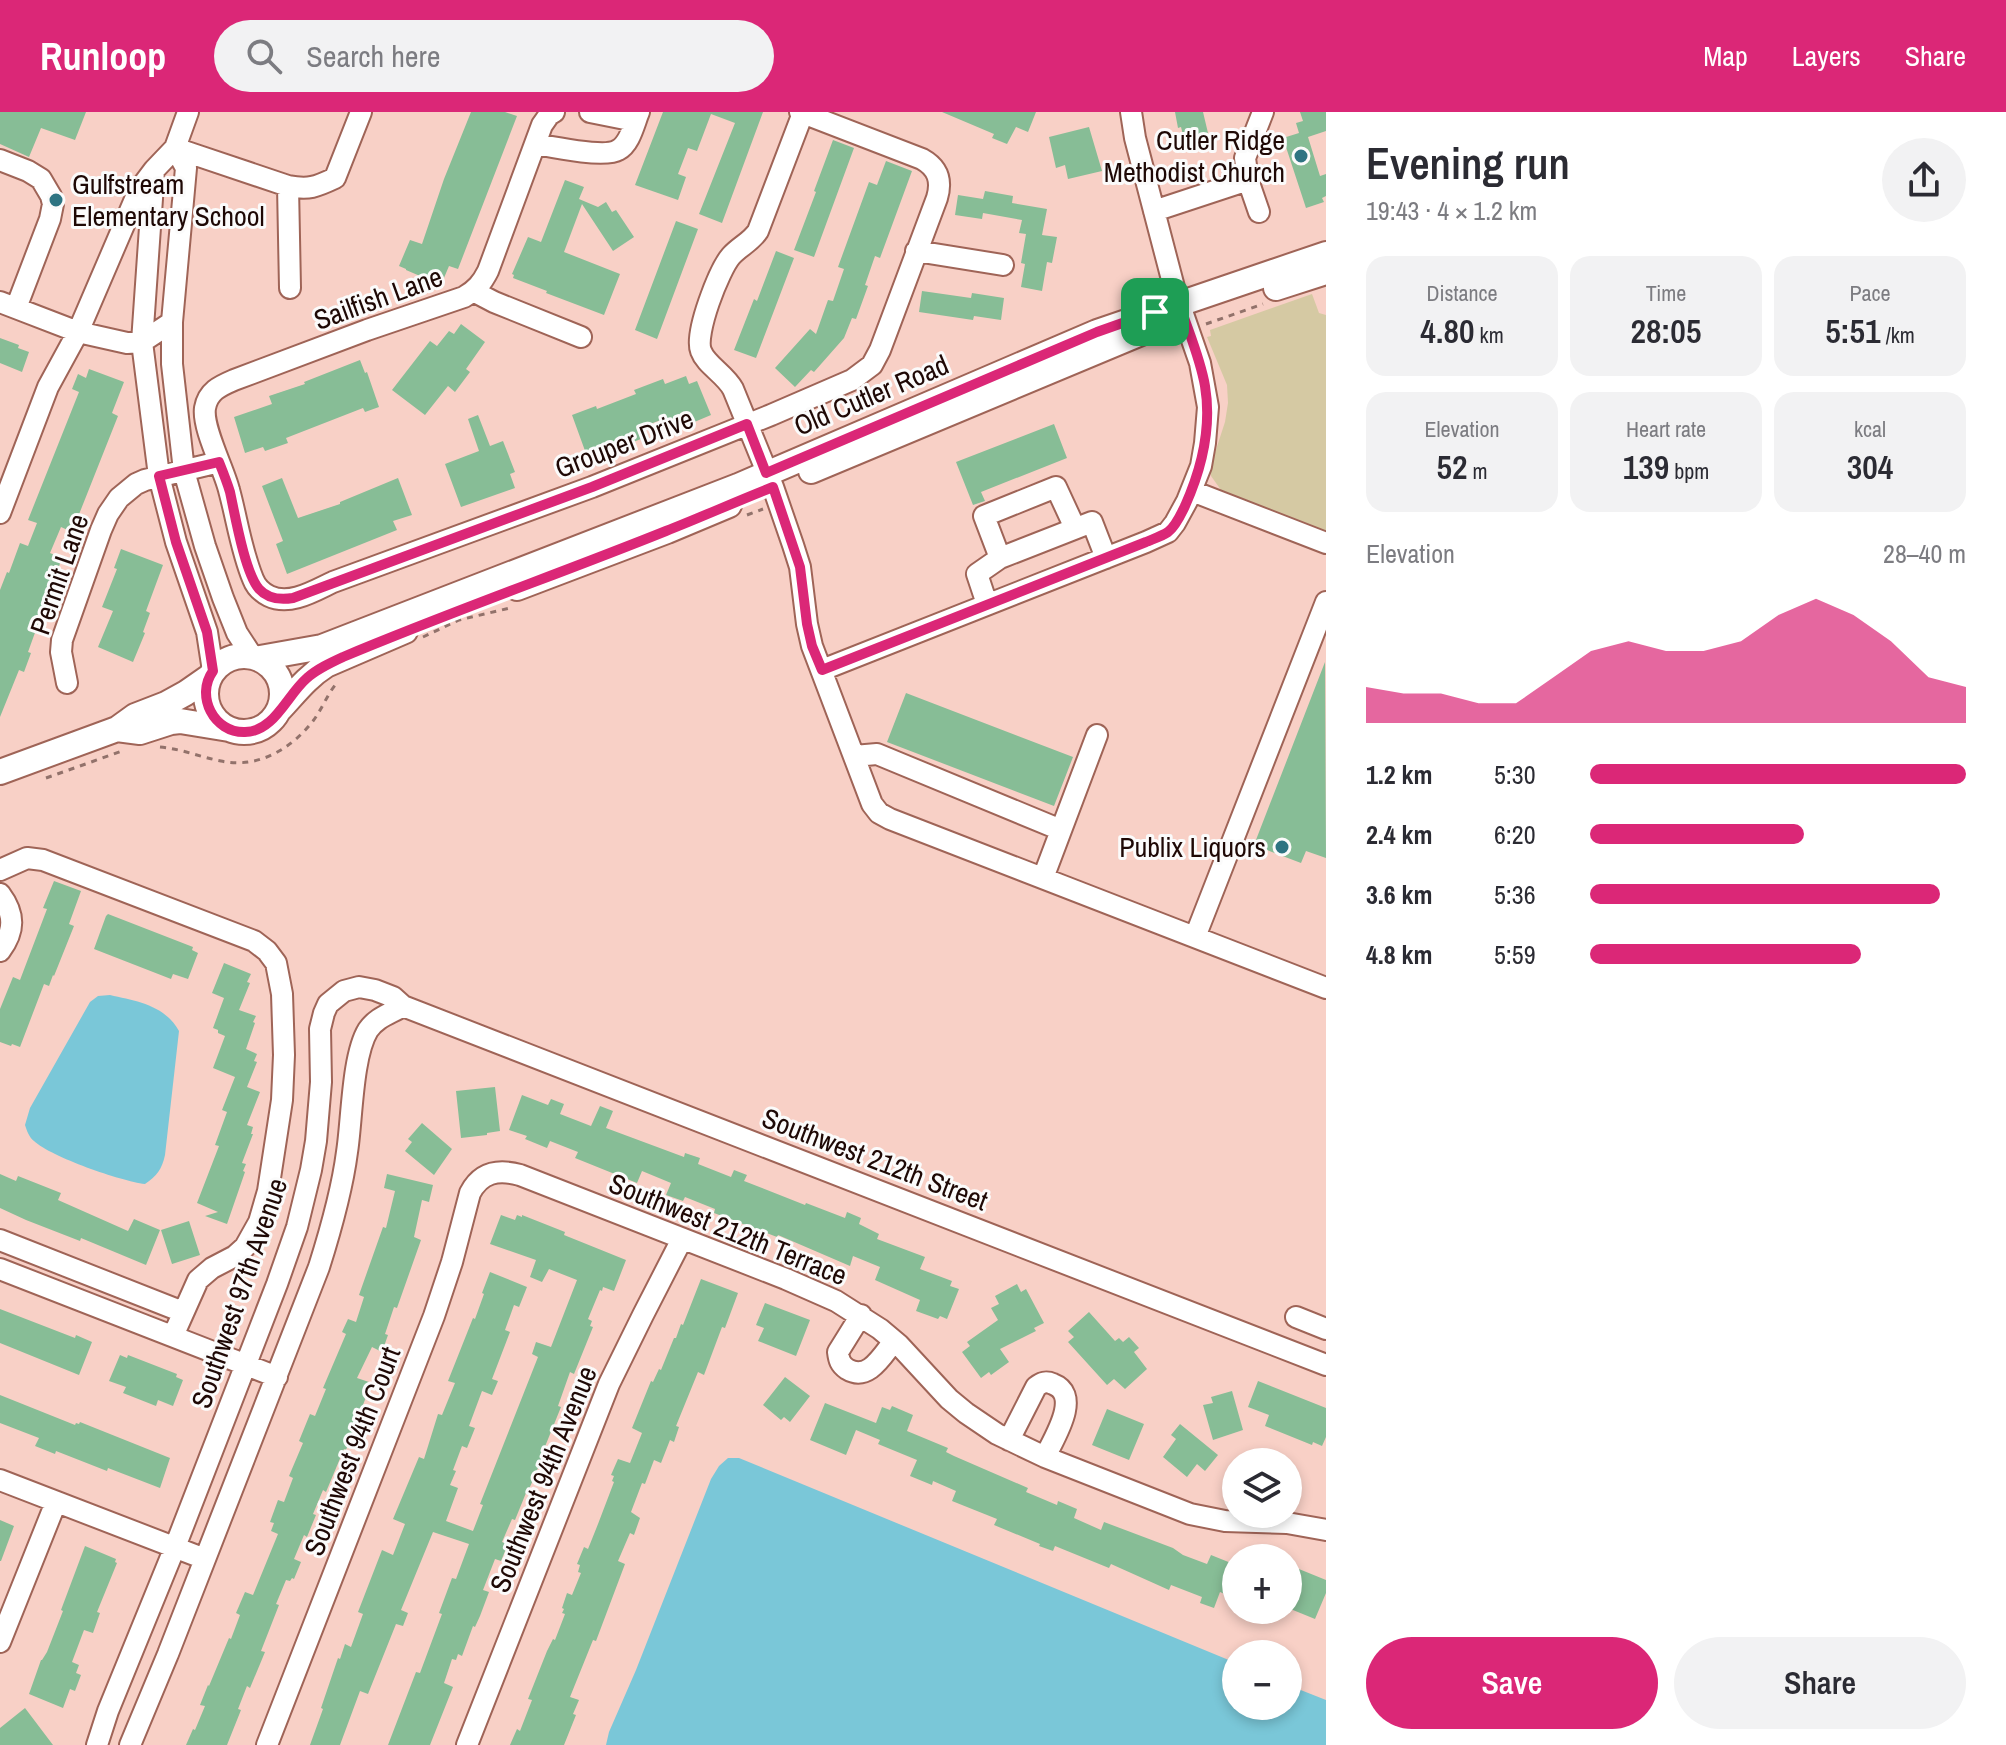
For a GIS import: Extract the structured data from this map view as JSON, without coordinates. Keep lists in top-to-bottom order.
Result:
{
  "streets": {
    "main road": ["Old Cutler Road"],
    "street": [
      "Sailfish Lane",
      "Grouper Drive",
      "Permit Lane",
      "Southwest 212th Street",
      "Southwest 212th Terrace",
      "Southwest 97th Avenue",
      "Southwest 94th Court",
      "Southwest 94th Avenue"
    ]
  },
  "crossings": [
    ["Sailfish Lane", "Grouper Drive"],
    ["Sailfish Lane", "Permit Lane"],
    ["Grouper Drive", "Permit Lane"],
    ["Southwest 212th Street", "Southwest 97th Avenue"],
    ["Southwest 212th Terrace", "Southwest 94th Court"],
    ["Southwest 212th Terrace", "Southwest 94th Avenue"]
  ],
  "places": ["Cutler Ridge Methodist Church", "Gulfstream Elementary School", "Publix Liquors"],
  "page": {
    "header": "Runloop",
    "search": "Search here",
    "nav": ["Map", "Layers", "Share"],
    "heading": ["Evening run", "19:43 · 4 × 1.2 km"],
    "stats": [
      ["Distance", "4.80 km"],
      ["Time", "28:05"],
      ["Pace", "5:51 /km"],
      ["Elevation", "52 m"],
      ["Heart rate", "139 bpm"],
      ["kcal", "304"]
    ],
    "chart": ["Elevation", "28–40 m"],
    "list": [
      {
        "name": "1.2 km",
        "note": "5:30"
      },
      {
        "name": "2.4 km",
        "note": "6:20"
      },
      {
        "name": "3.6 km",
        "note": "5:36"
      },
      {
        "name": "4.8 km",
        "note": "5:59"
      }
    ],
    "map_buttons": ["+", "−"],
    "buttons": ["Save", "Share"]
  }
}
